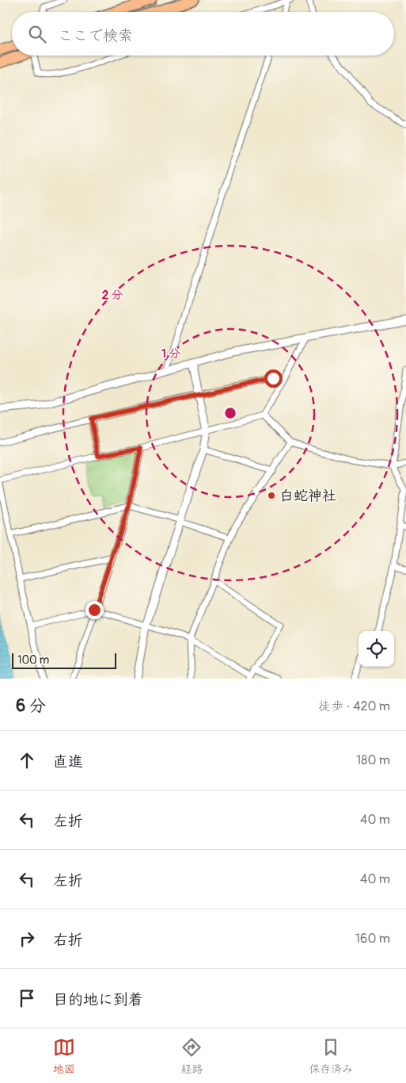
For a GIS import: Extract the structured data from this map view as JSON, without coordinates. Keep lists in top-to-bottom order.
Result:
{
  "places": ["白蛇神社"],
  "scale_bar": "100 m",
  "page": {
    "search": "ここで検索",
    "scale": "100 m",
    "heading": ["6 分", "徒歩 · 420 m"],
    "list": [
      ["直進", "180 m"],
      ["左折", "40 m"],
      ["左折", "40 m"],
      ["右折", "160 m"],
      "目的地に到着"
    ],
    "nav": ["地図", "経路", "保存済み"]
  },
  "rings": ["2 分", "1 分"]
}
